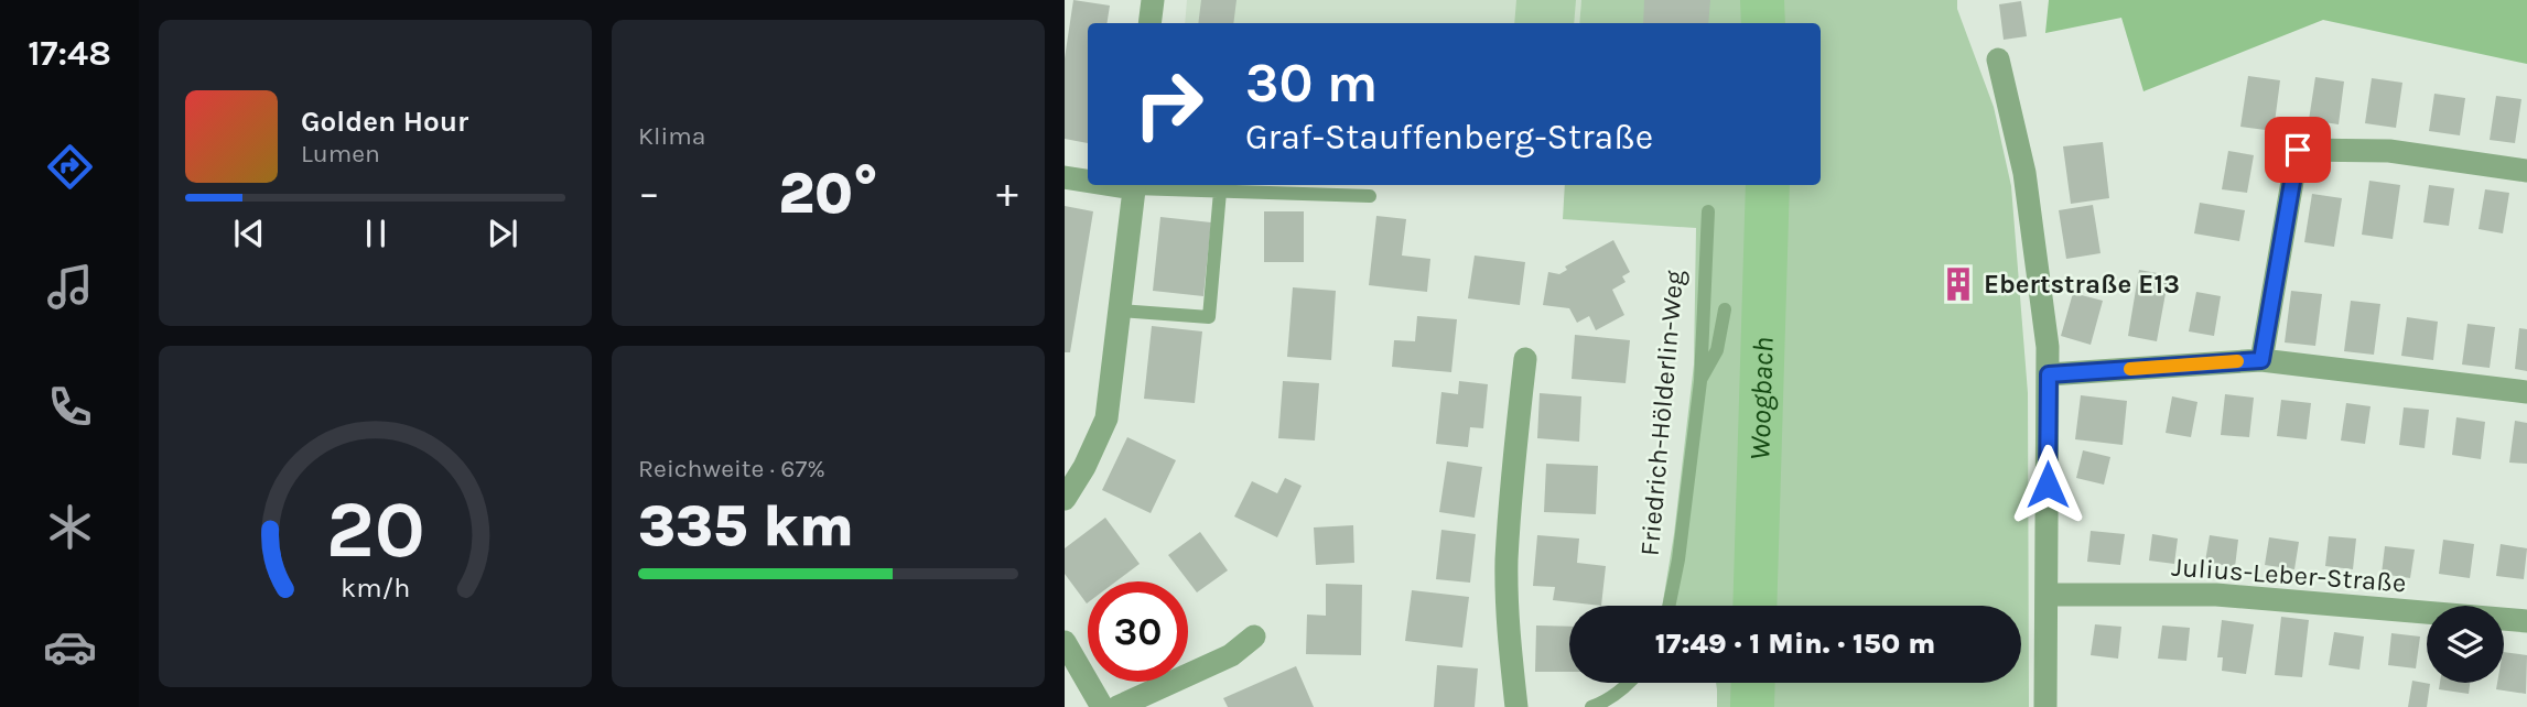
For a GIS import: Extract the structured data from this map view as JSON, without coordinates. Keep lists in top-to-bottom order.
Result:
{
  "streets": {
    "street": ["Julius-Leber-Straße"],
    "lane": ["Friedrich-Hölderlin-Weg"]
  },
  "water": ["Woogbach"],
  "places": {
    "building": ["Ebertstraße E13"]
  },
  "page": {
    "tabs": "17:48",
    "tile": [
      "Klima",
      ["Reichweite · 67%", "335 km"]
    ],
    "turn": ["30 m", "Graf-Stauffenberg-Straße"],
    "song": ["Golden Hour", "Lumen"],
    "heat": ["−", "20°", "+"],
    "limit": "30",
    "trip": "17:49 · 1 Min. · 150 m",
    "gauge": ["20", "km/h"]
  }
}
